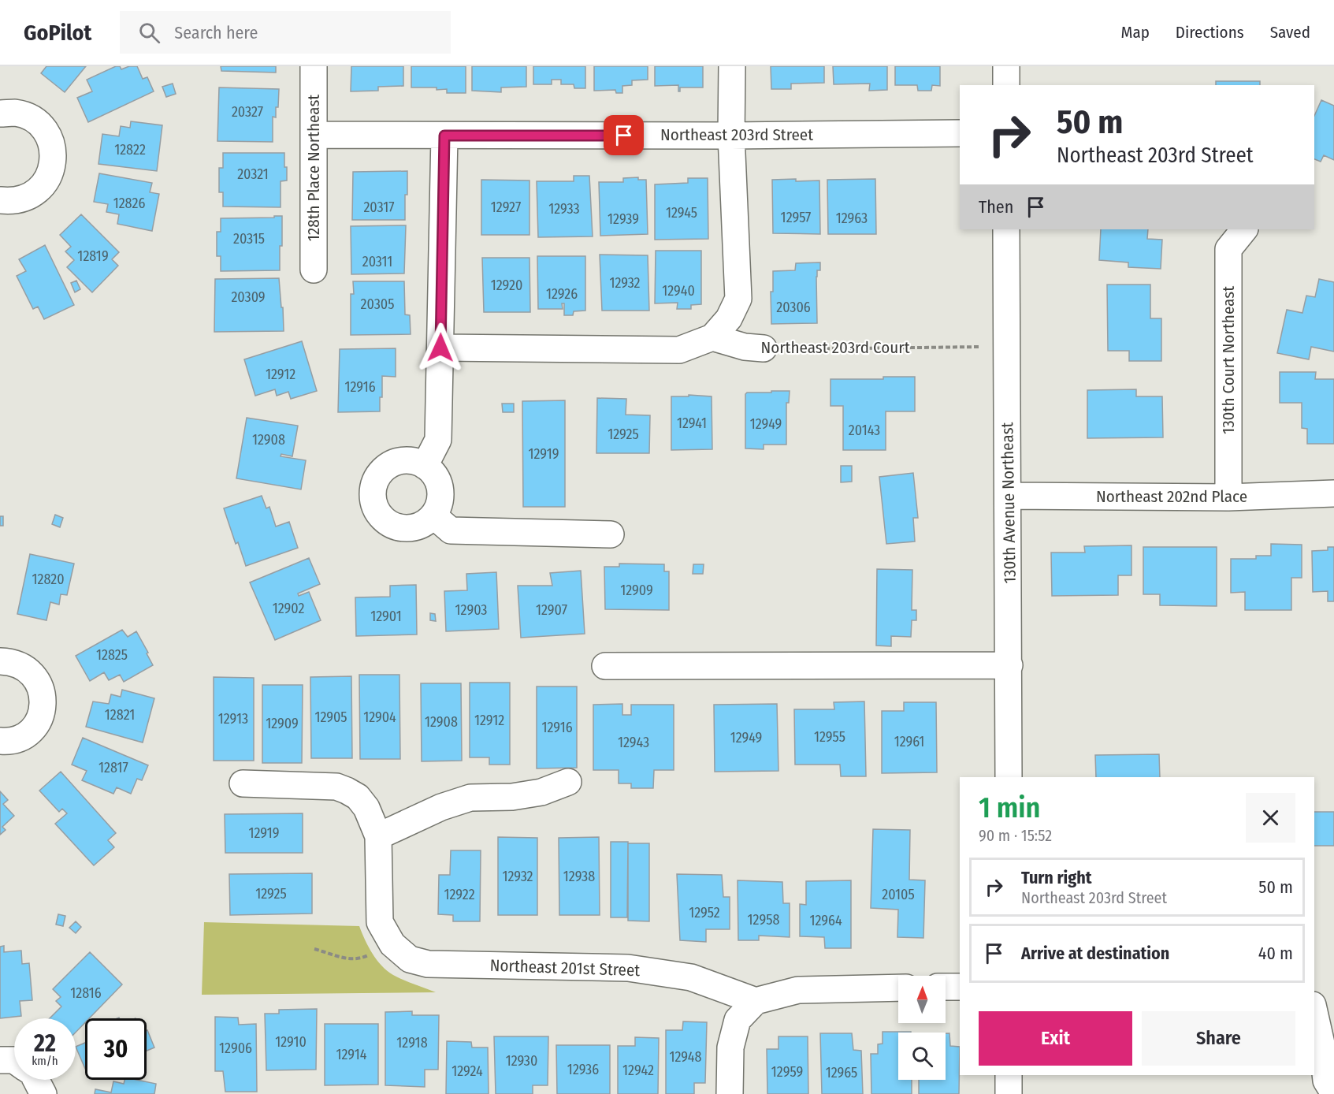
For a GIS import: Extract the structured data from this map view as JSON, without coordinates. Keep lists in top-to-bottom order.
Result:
{
  "streets": {
    "street": [
      "Northeast 203rd Street",
      "128th Place Northeast",
      "Northeast 203rd Court",
      "130th Court Northeast",
      "Northeast 202nd Place",
      "130th Avenue Northeast",
      "Northeast 201st Street"
    ]
  },
  "crossings": [
    ["Northeast 203rd Street", "128th Place Northeast"],
    ["Northeast 203rd Court", "130th Avenue Northeast"],
    ["130th Court Northeast", "Northeast 202nd Place"],
    ["Northeast 202nd Place", "130th Avenue Northeast"]
  ],
  "house_numbers": [
    "20327",
    "12822",
    "20321",
    "12826",
    "20317",
    "12927",
    "12933",
    "12945",
    "12957",
    "12963",
    "12939",
    "20315",
    "12819",
    "20311",
    "12932",
    "12920",
    "12940",
    "12926",
    "20309",
    "20305",
    "20306",
    "12912",
    "12916",
    "12941",
    "12949",
    "20143",
    "12925",
    "12908",
    "12919",
    "12820",
    "12909",
    "12902",
    "12903",
    "12907",
    "12901",
    "12825",
    "12821",
    "12905",
    "12904",
    "12913",
    "12912",
    "12908",
    "12909",
    "12916",
    "12955",
    "12949",
    "12961",
    "12943",
    "12817",
    "12919",
    "12932",
    "12938",
    "12925",
    "12922",
    "20105",
    "12952",
    "12958",
    "12964",
    "12816",
    "12910",
    "12918",
    "12906",
    "12914",
    "12948",
    "12930",
    "12936",
    "12942",
    "12924",
    "12959",
    "12965"
  ],
  "north": "top",
  "page": {
    "header": "GoPilot",
    "search": "Search here",
    "nav": ["Map", "Directions", "Saved"],
    "turn": ["50 m", "Northeast 203rd Street"],
    "then": "Then",
    "heading": ["1 min", "90 m · 15:52"],
    "list": [
      {
        "name": "Turn right",
        "note": "Northeast 203rd Street",
        "value": "50 m"
      },
      {
        "name": "Arrive at destination",
        "value": "40 m"
      }
    ],
    "buttons": ["Exit", "Share"],
    "speed": "22 km/h",
    "limit": "30"
  }
}
